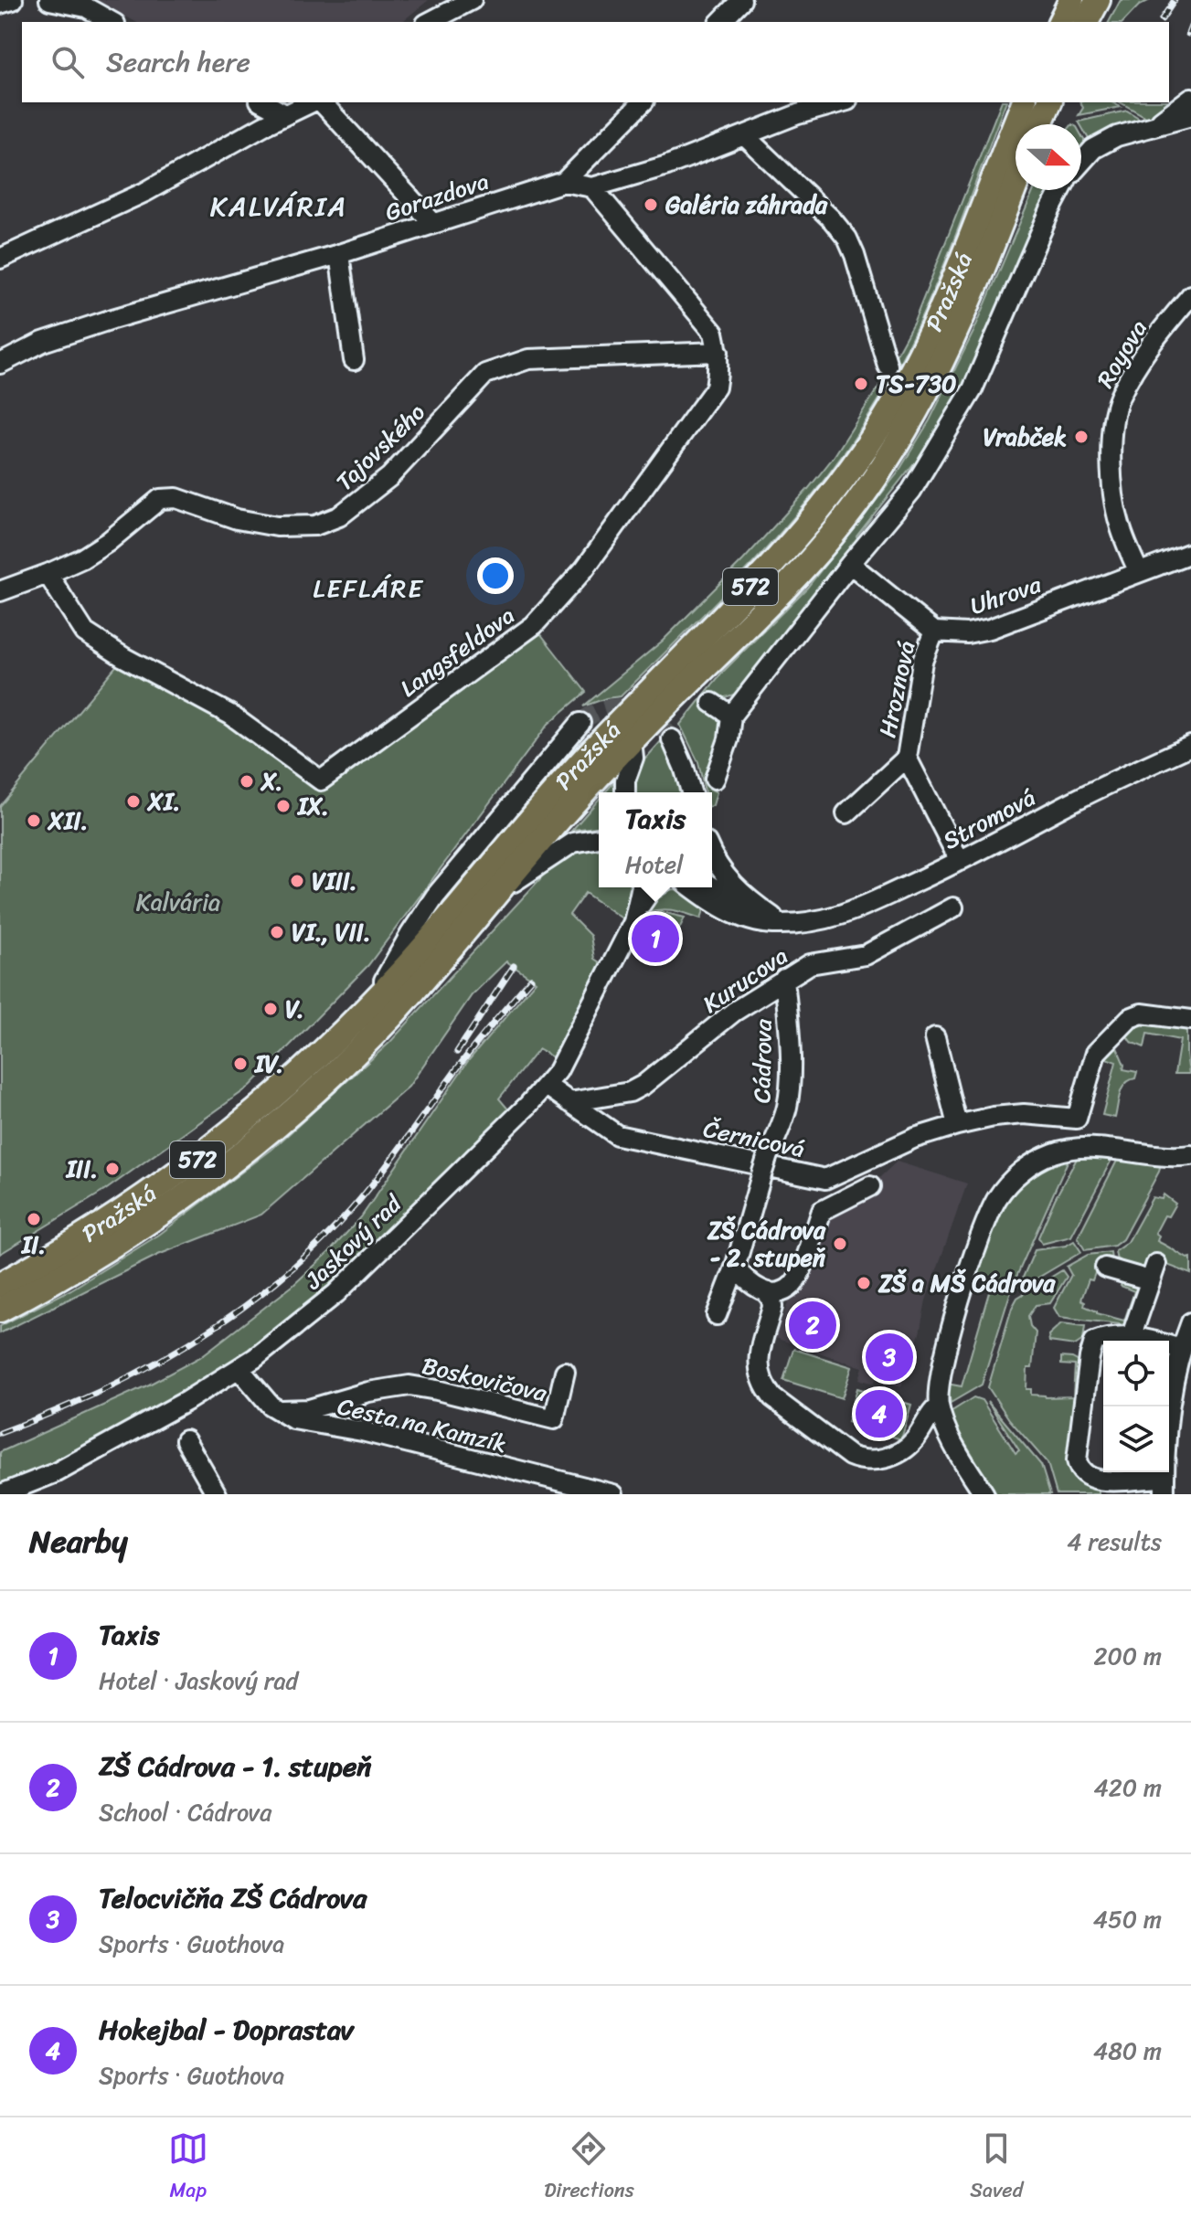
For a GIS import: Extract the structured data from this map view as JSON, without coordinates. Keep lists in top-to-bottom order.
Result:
{
  "streets": {
    "main road": ["Pražská", "572"],
    "street": [
      "Gorazdova",
      "Royova",
      "Tajovského",
      "Uhrova",
      "Langsfeldova",
      "Hroznová",
      "Stromová",
      "Kurucova",
      "Cádrova",
      "Černicová",
      "Jaskový rad",
      "Boskovičova",
      "Cesta na Kamzík"
    ]
  },
  "crossings": [
    ["Royova", "Uhrova"],
    ["Tajovského", "Langsfeldova"],
    ["Uhrova", "Hroznová"],
    ["Hroznová", "Stromová"],
    ["Kurucova", "Cádrova"],
    ["Kurucova", "Černicová"],
    ["Černicová", "Jaskový rad"],
    ["Jaskový rad", "Cesta na Kamzík"],
    ["Boskovičova", "Cesta na Kamzík"]
  ],
  "districts": ["KALVÁRIA", "LEFLÁRE"],
  "parks": ["Kalvária"],
  "places": [
    "Galéria záhrada",
    "TS-730",
    "Vrabček",
    "X.",
    "XI.",
    "IX.",
    "XII.",
    "VIII.",
    "VI., VII.",
    "V.",
    "IV.",
    "III.",
    "II.",
    "ZŠ Cádrova - 2. stupeň",
    "ZŠ a MŠ Cádrova"
  ],
  "north": "right",
  "page": {
    "search": "Search here",
    "popup": ["Taxis", "Hotel"],
    "pins": [
      "1",
      "2",
      "3",
      "4"
    ],
    "heading": ["Nearby", "4 results"],
    "list": [
      {
        "mark": "1",
        "name": "Taxis",
        "note": "Hotel · Jaskový rad",
        "value": "200 m"
      },
      {
        "mark": "2",
        "name": "ZŠ Cádrova - 1. stupeň",
        "note": "School · Cádrova",
        "value": "420 m"
      },
      {
        "mark": "3",
        "name": "Telocvičňa ZŠ Cádrova",
        "note": "Sports · Guothova",
        "value": "450 m"
      },
      {
        "mark": "4",
        "name": "Hokejbal - Doprastav",
        "note": "Sports · Guothova",
        "value": "480 m"
      }
    ],
    "nav": ["Map", "Directions", "Saved"]
  }
}
